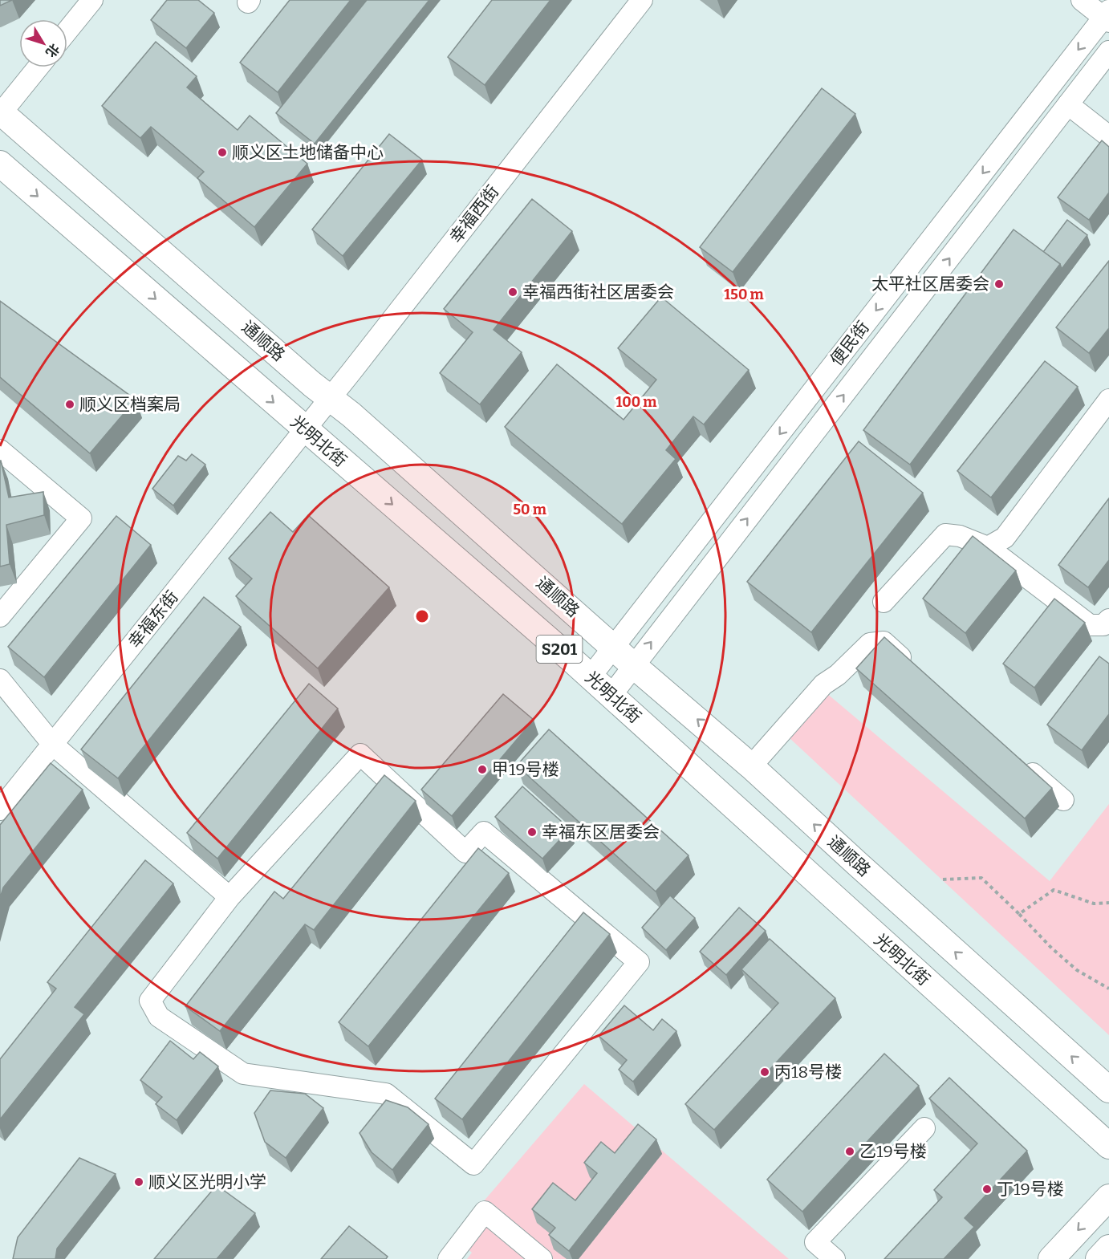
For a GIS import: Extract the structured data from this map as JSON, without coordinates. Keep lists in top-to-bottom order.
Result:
{
  "streets": {
    "main road": ["通顺路", "光明北街", "S201"],
    "street": ["幸福西街", "便民街", "幸福东街"]
  },
  "crossings": [
    ["幸福西街", "通顺路"],
    ["幸福西街", "光明北街"],
    ["幸福西街", "幸福东街"],
    ["通顺路", "便民街"],
    ["便民街", "光明北街"],
    ["光明北街", "幸福东街"]
  ],
  "one_way": ["通顺路", "光明北街"],
  "places": [
    "顺义区土地储备中心",
    "太平社区居委会",
    "幸福西街社区居委会",
    "顺义区档案局",
    "甲19号楼",
    "幸福东区居委会",
    "丙18号楼",
    "乙19号楼",
    "顺义区光明小学",
    "丁19号楼"
  ],
  "north": "bottom right",
  "rings": ["150 m", "100 m", "50 m"]
}
